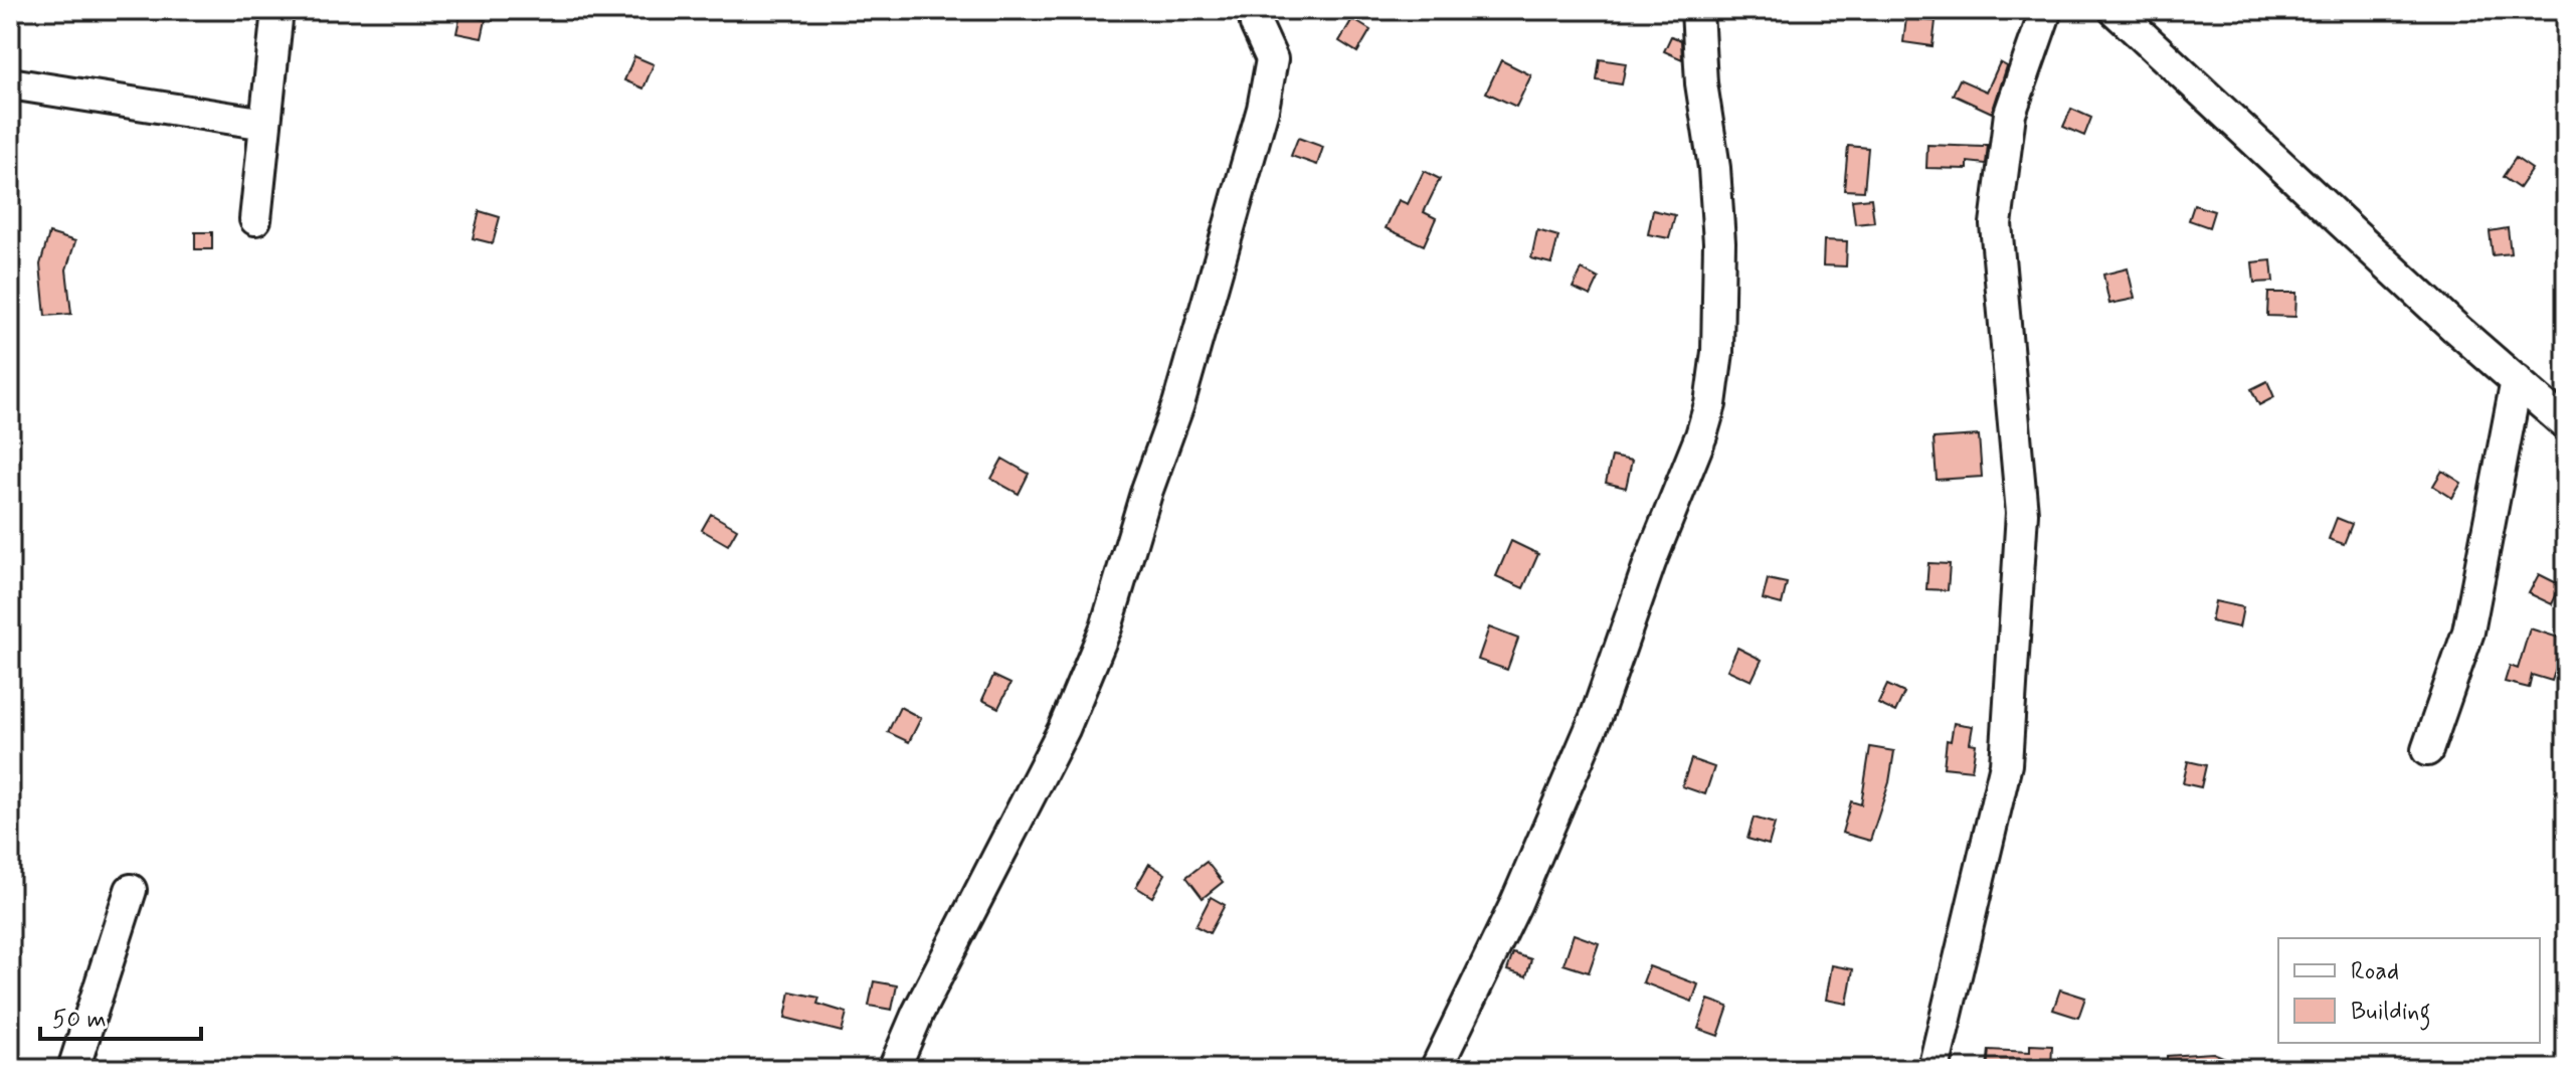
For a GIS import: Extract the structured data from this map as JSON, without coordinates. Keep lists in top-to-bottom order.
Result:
{
  "legend": ["Road", "Building"],
  "scale_bar": "50 m"
}
